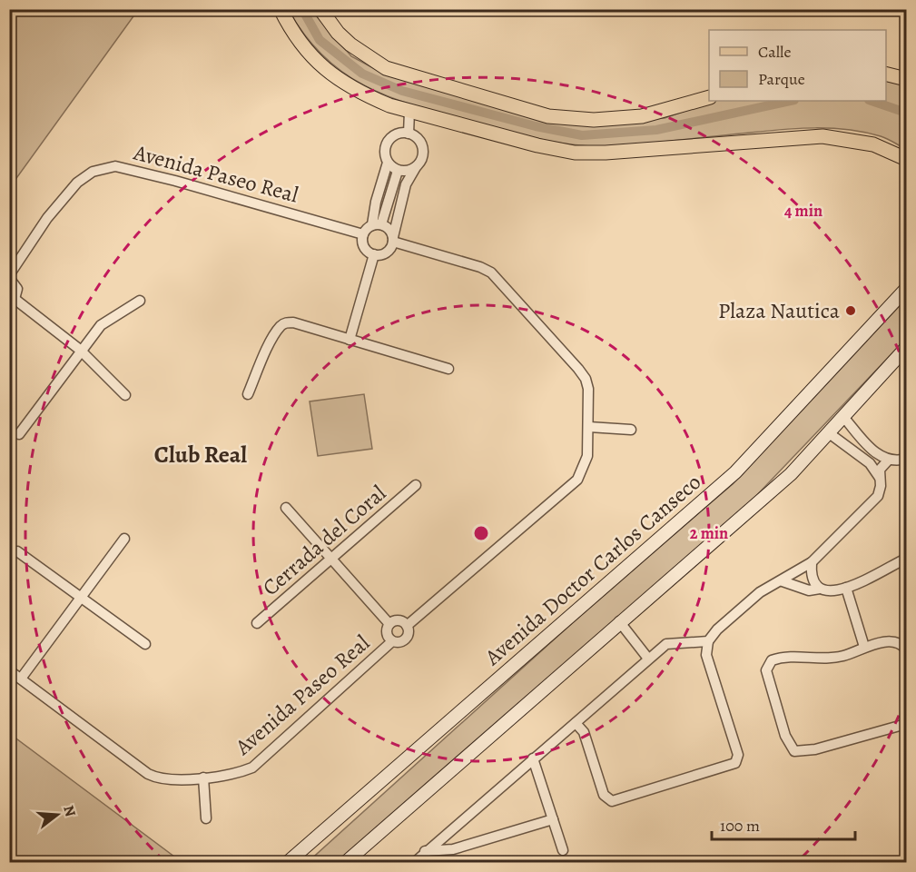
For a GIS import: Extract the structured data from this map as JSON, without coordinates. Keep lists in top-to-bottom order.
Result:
{
  "streets": {
    "main road": ["Avenida Doctor Carlos Canseco"],
    "street": ["Avenida Paseo Real", "Cerrada del Coral"]
  },
  "districts": ["Club Real"],
  "places": ["Plaza Nautica"],
  "legend": ["Calle", "Parque"],
  "scale_bar": "100 m",
  "north": "right",
  "rings": ["4 min", "2 min"]
}
